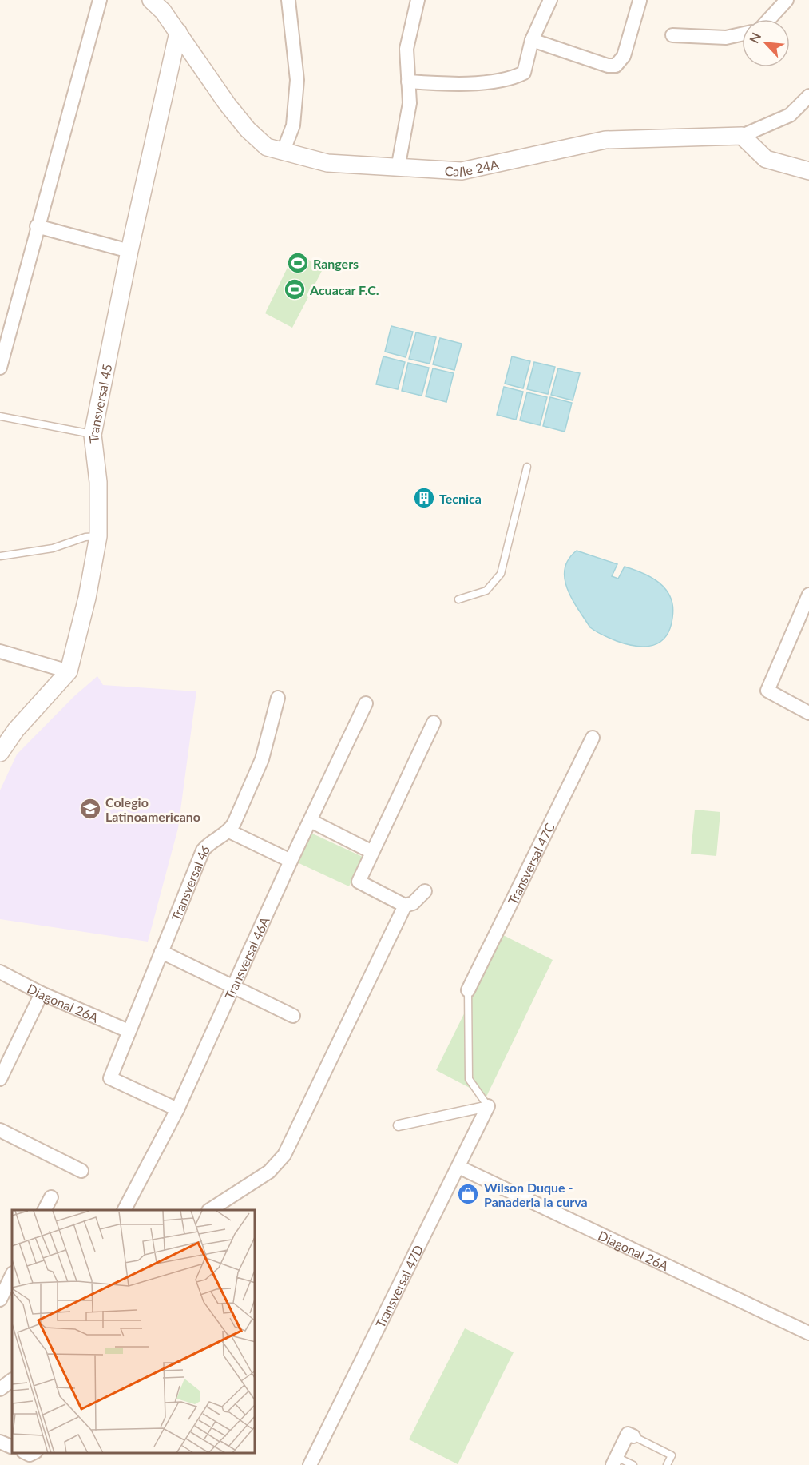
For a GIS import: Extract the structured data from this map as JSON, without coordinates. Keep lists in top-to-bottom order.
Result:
{
  "streets": {
    "street": [
      "Calle 24A",
      "Transversal 45",
      "Transversal 47C",
      "Transversal 46",
      "Transversal 46A",
      "Diagonal 26A",
      "Transversal 47D"
    ]
  },
  "crossings": [
    ["Calle 24A", "Transversal 45"],
    ["Transversal 46", "Transversal 46A"],
    ["Transversal 46", "Diagonal 26A"],
    ["Diagonal 26A", "Transversal 47D"]
  ],
  "places": {
    "sports": ["Rangers", "Acuacar F.C."],
    "building": ["Tecnica"],
    "school or university": ["Colegio Latinoamericano"],
    "shop": ["Wilson Duque - Panaderia la curva"]
  },
  "north": "top left"
}
